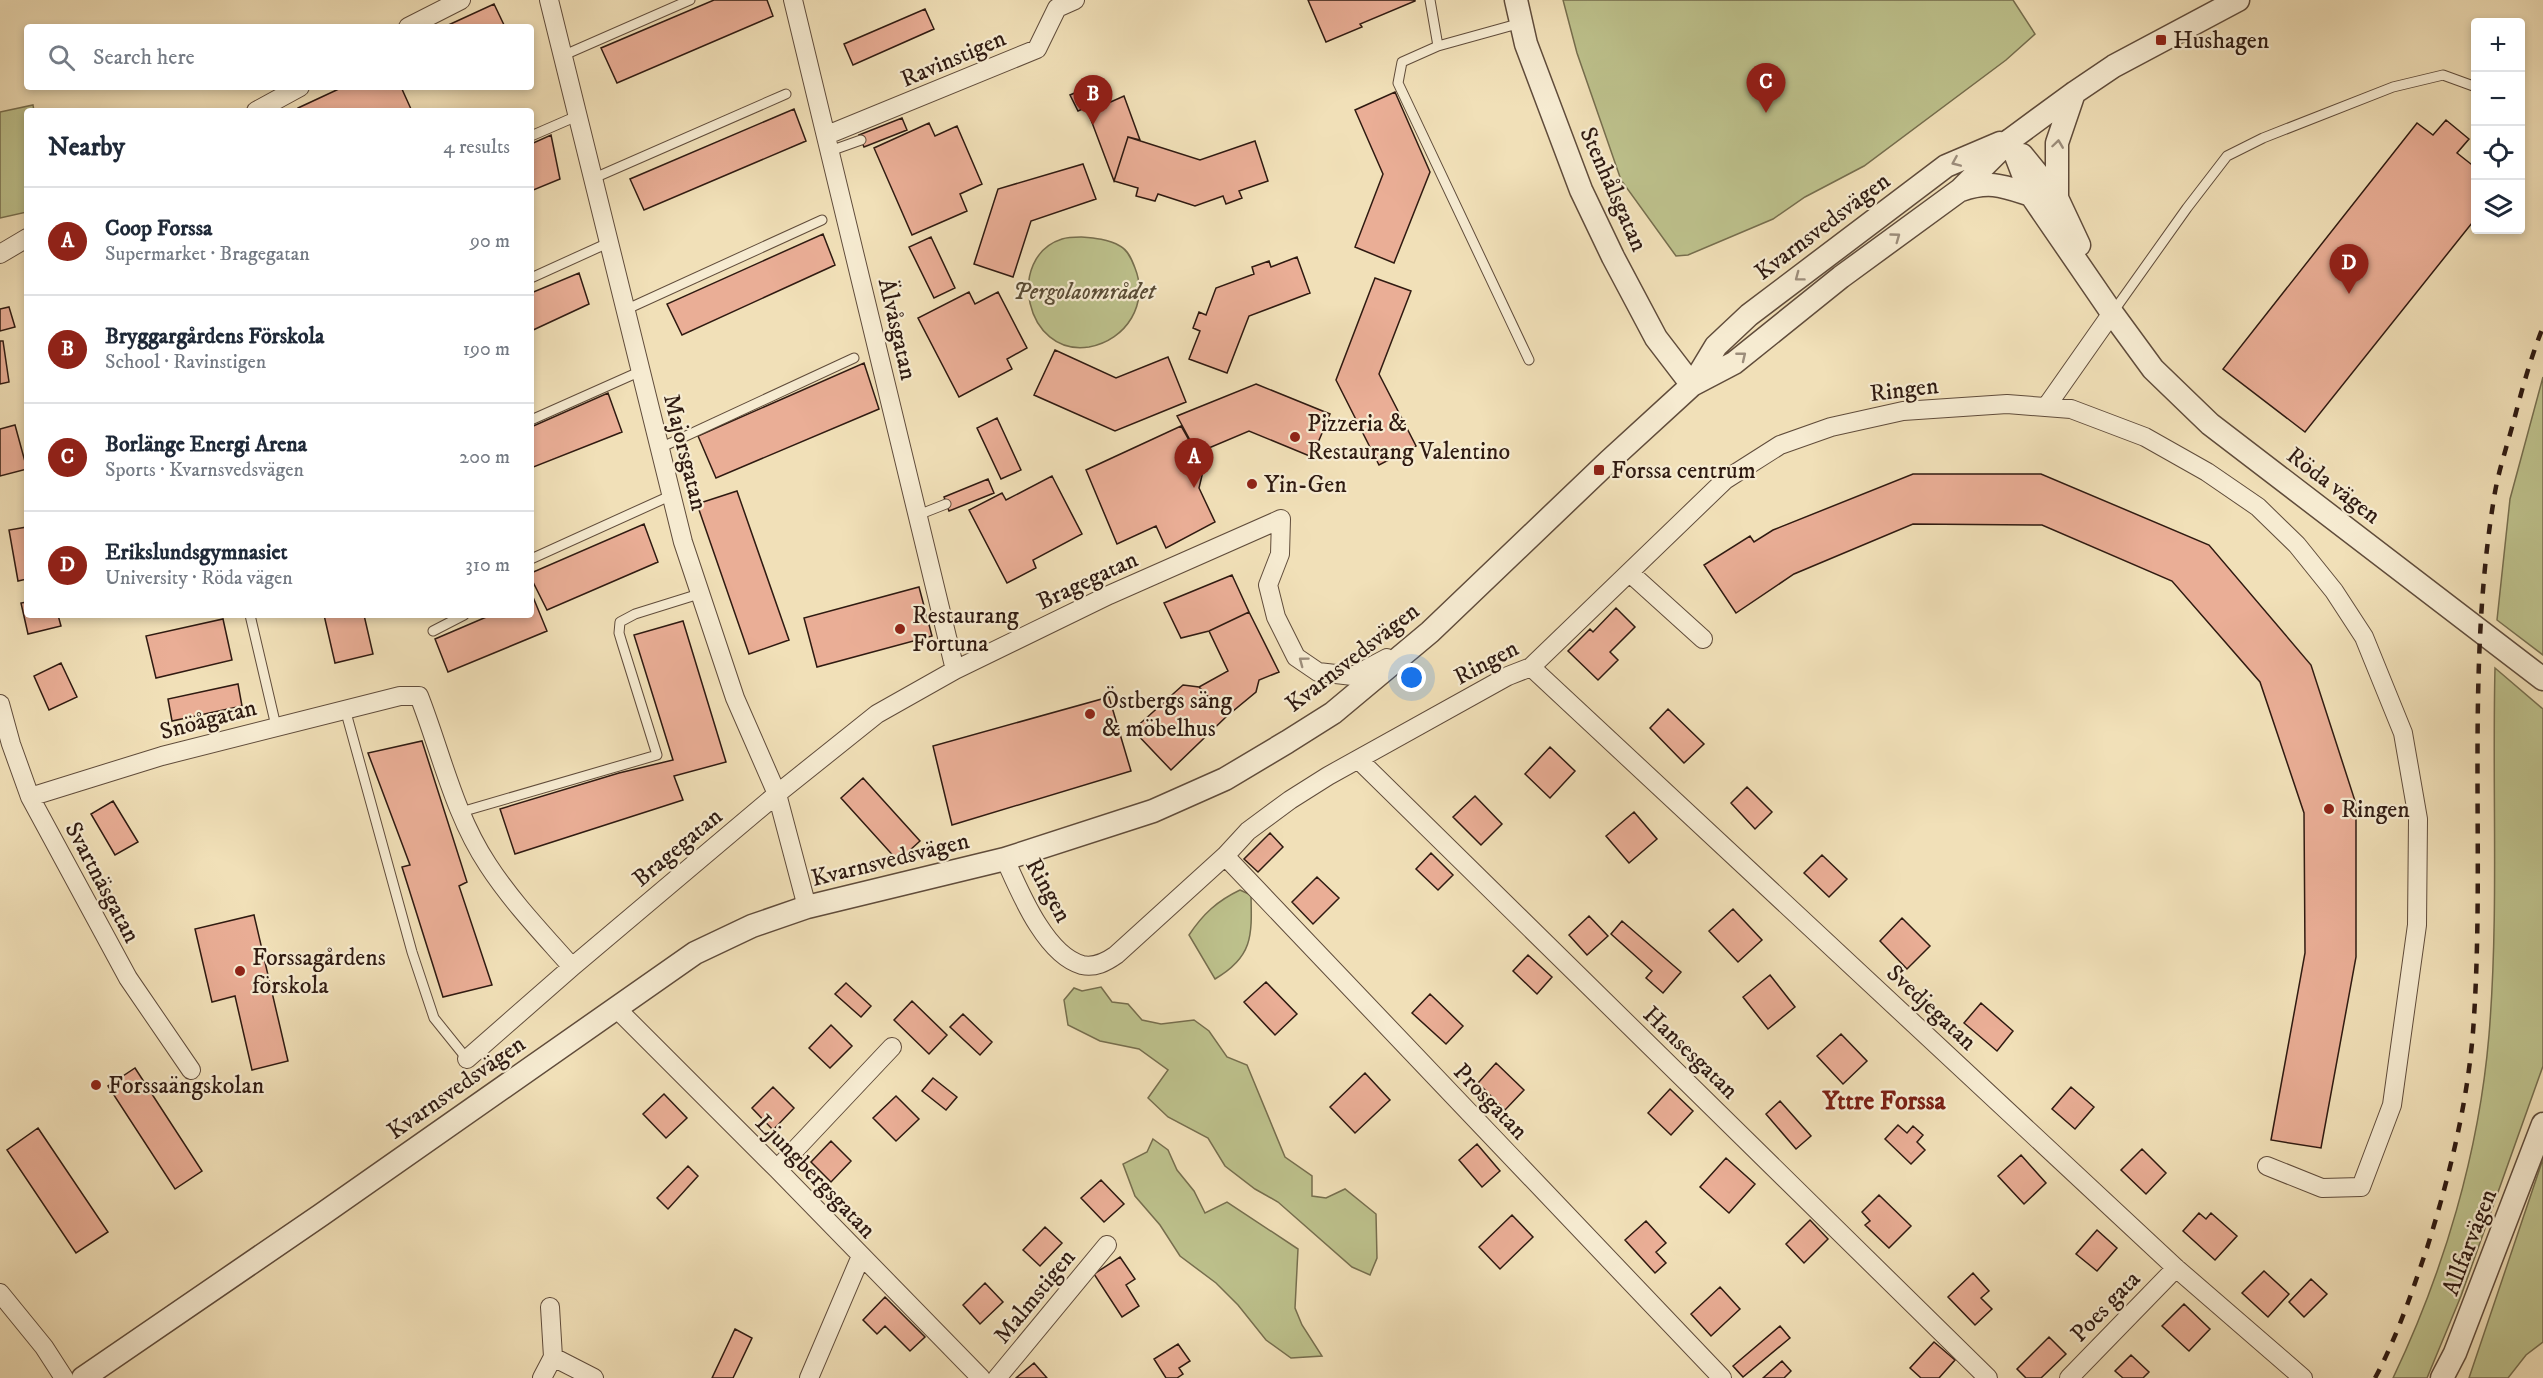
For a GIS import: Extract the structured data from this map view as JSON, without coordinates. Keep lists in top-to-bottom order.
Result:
{
  "streets": {
    "street": [
      "Ravinstigen",
      "Stenhålsgatan",
      "Kvarnsvedsvägen",
      "Älvåsgatan",
      "Ringen",
      "Majorsgatan",
      "Röda vägen",
      "Bragegatan",
      "Snöågatan",
      "Svartnäsgatan",
      "Svedjegatan",
      "Hansesgatan",
      "Prosgatan",
      "Ljungbergsgatan",
      "Allfarvägen",
      "Malmstigen",
      "Poes gata"
    ]
  },
  "crossings": [
    ["Ravinstigen", "Älvåsgatan"],
    ["Stenhålsgatan", "Kvarnsvedsvägen"],
    ["Kvarnsvedsvägen", "Ringen"],
    ["Kvarnsvedsvägen", "Majorsgatan"],
    ["Kvarnsvedsvägen", "Röda vägen"],
    ["Kvarnsvedsvägen", "Bragegatan"],
    ["Kvarnsvedsvägen", "Ljungbergsgatan"],
    ["Älvåsgatan", "Bragegatan"],
    ["Ringen", "Svedjegatan"],
    ["Ringen", "Hansesgatan"],
    ["Ringen", "Prosgatan"],
    ["Majorsgatan", "Bragegatan"],
    ["Snöågatan", "Svartnäsgatan"],
    ["Svedjegatan", "Poes gata"]
  ],
  "districts": ["Yttre Forssa"],
  "parks": ["Pergolaområdet"],
  "places": {
    "transit": ["Hushagen", "Forssa centrum"],
    "other": [
      "Pizzeria & Restaurang Valentino",
      "Yin-Gen",
      "Restaurang Fortuna",
      "Östbergs säng & möbelhus",
      "Ringen",
      "Forssagårdens förskola",
      "Forssaängskolan"
    ]
  },
  "page": {
    "map_buttons": ["+", "−"],
    "search": "Search here",
    "pins": [
      "C",
      "B",
      "D",
      "A"
    ],
    "heading": ["Nearby", "4 results"],
    "list": [
      {
        "mark": "A",
        "name": "Coop Forssa",
        "note": "Supermarket · Bragegatan",
        "value": "90 m"
      },
      {
        "mark": "B",
        "name": "Bryggargårdens Förskola",
        "note": "School · Ravinstigen",
        "value": "190 m"
      },
      {
        "mark": "C",
        "name": "Borlänge Energi Arena",
        "note": "Sports · Kvarnsvedsvägen",
        "value": "200 m"
      },
      {
        "mark": "D",
        "name": "Erikslundsgymnasiet",
        "note": "University · Röda vägen",
        "value": "310 m"
      }
    ]
  }
}
